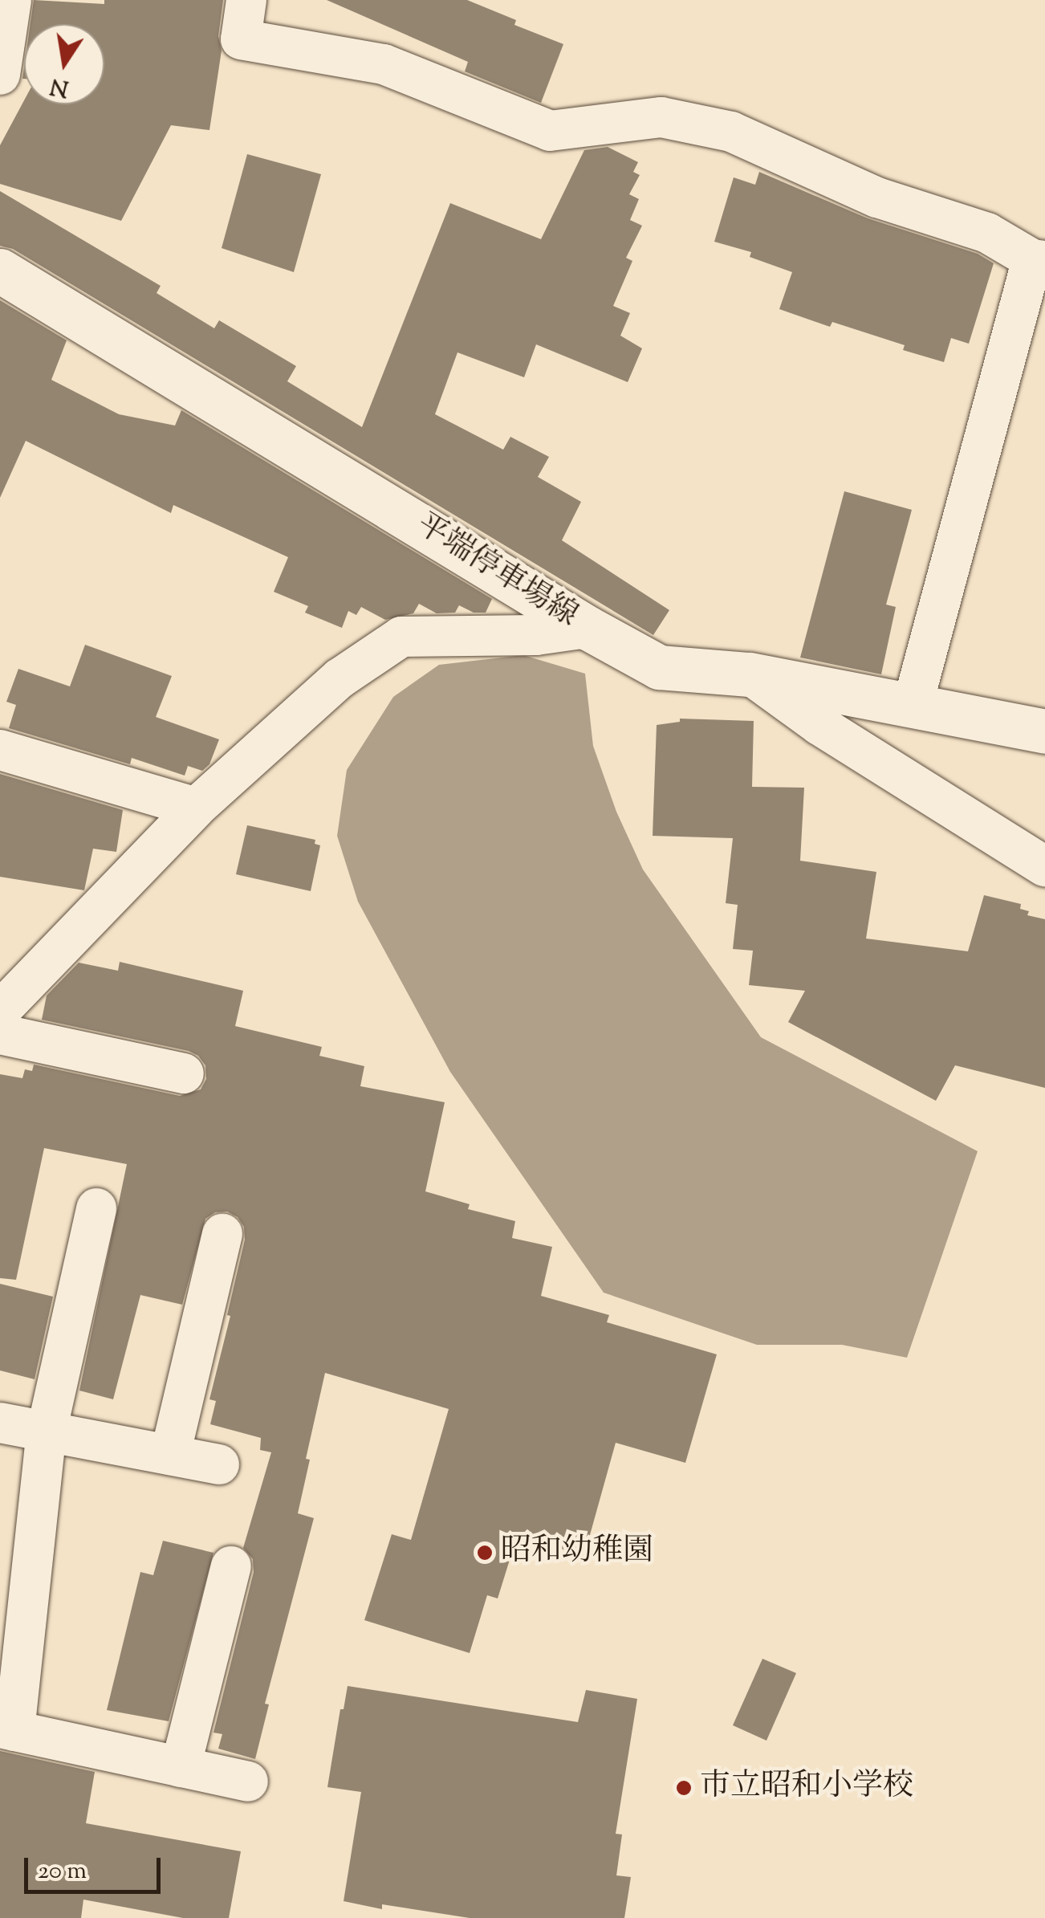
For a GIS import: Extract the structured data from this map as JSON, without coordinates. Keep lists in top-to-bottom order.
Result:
{
  "streets": {
    "main road": ["平端停車場線"]
  },
  "places": ["昭和幼稚園", "市立昭和小学校"],
  "scale_bar": "20 m",
  "north": "bottom"
}
